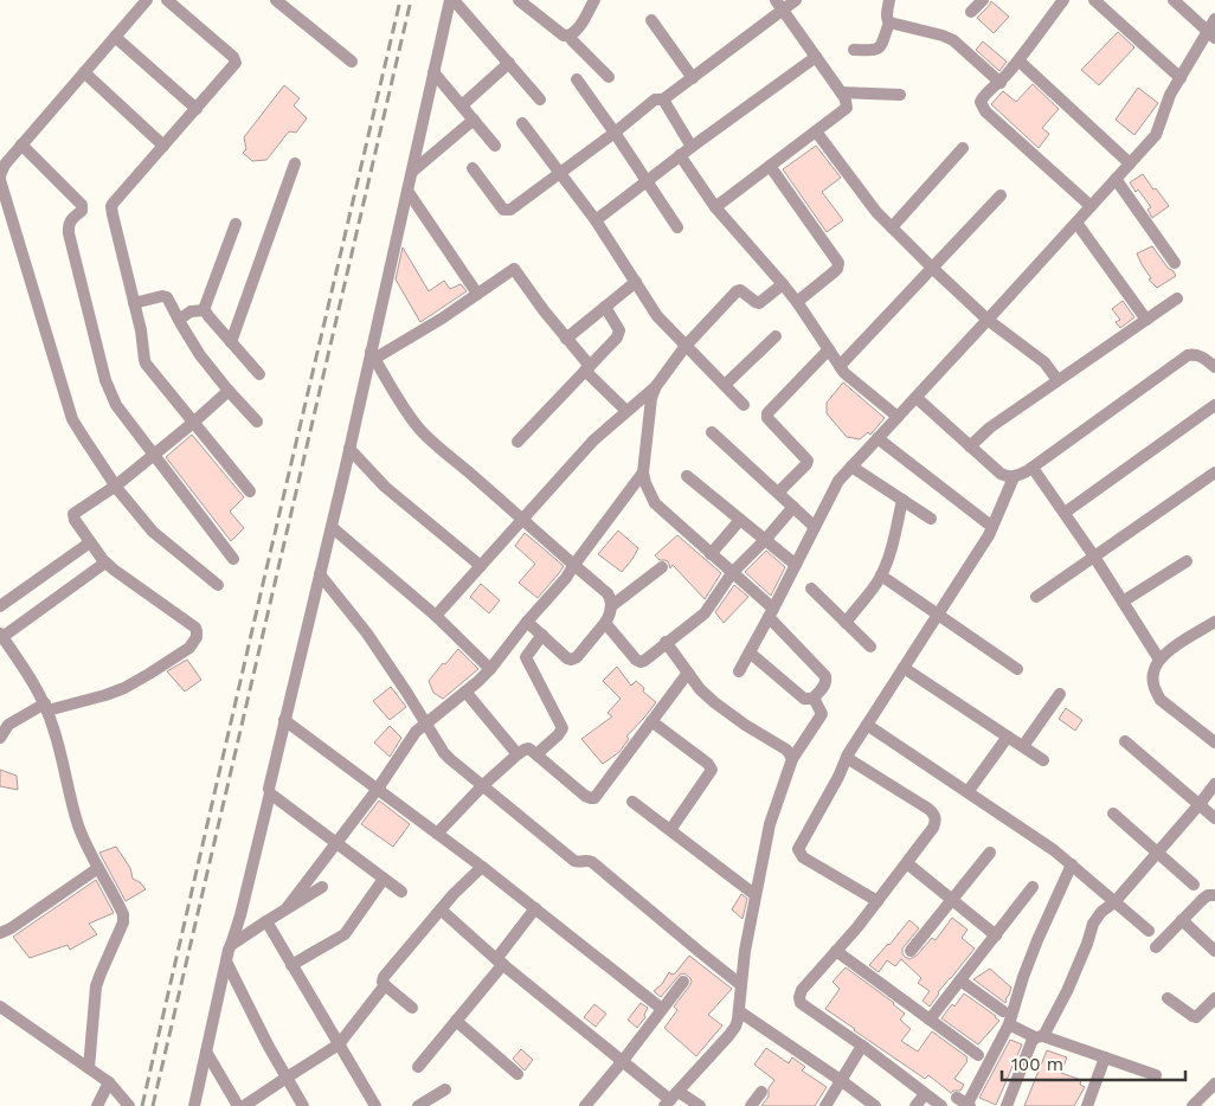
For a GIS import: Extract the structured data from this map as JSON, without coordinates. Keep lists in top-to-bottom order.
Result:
{
  "scale_bar": "100 m"
}
